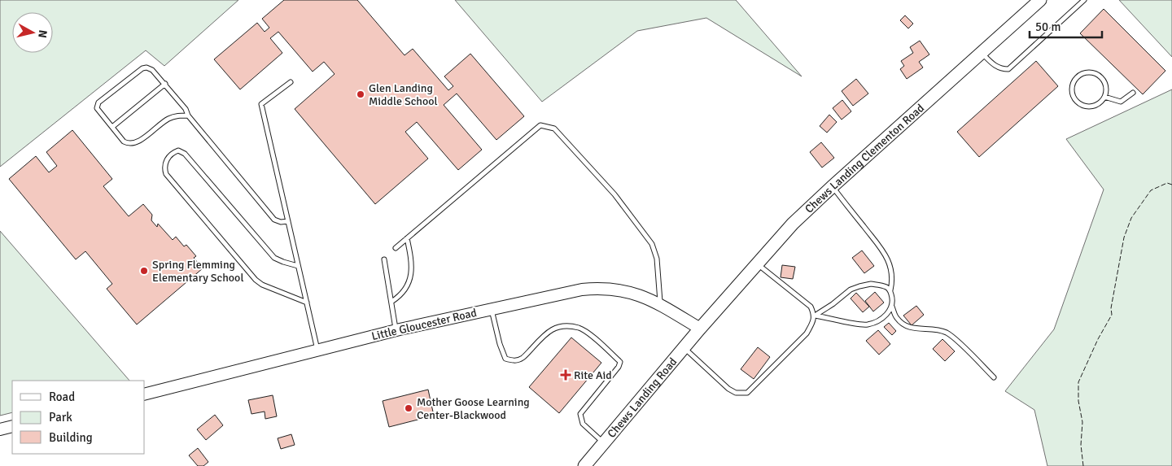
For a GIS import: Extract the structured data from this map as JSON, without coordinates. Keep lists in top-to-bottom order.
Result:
{
  "streets": {
    "main road": ["Chews Landing Clementon Road", "Chews Landing Road"],
    "street": ["Little Gloucester Road"]
  },
  "crossings": [
    ["Chews Landing Clementon Road", "Little Gloucester Road"],
    ["Chews Landing Clementon Road", "Chews Landing Road"],
    ["Little Gloucester Road", "Chews Landing Road"]
  ],
  "places": {
    "other": ["Glen Landing Middle School", "Spring Flemming Elementary School", "Mother Goose Learning Center-Blackwood"],
    "health": ["Rite Aid"]
  },
  "legend": ["Road", "Park", "Building"],
  "scale_bar": "50 m",
  "north": "right"
}
